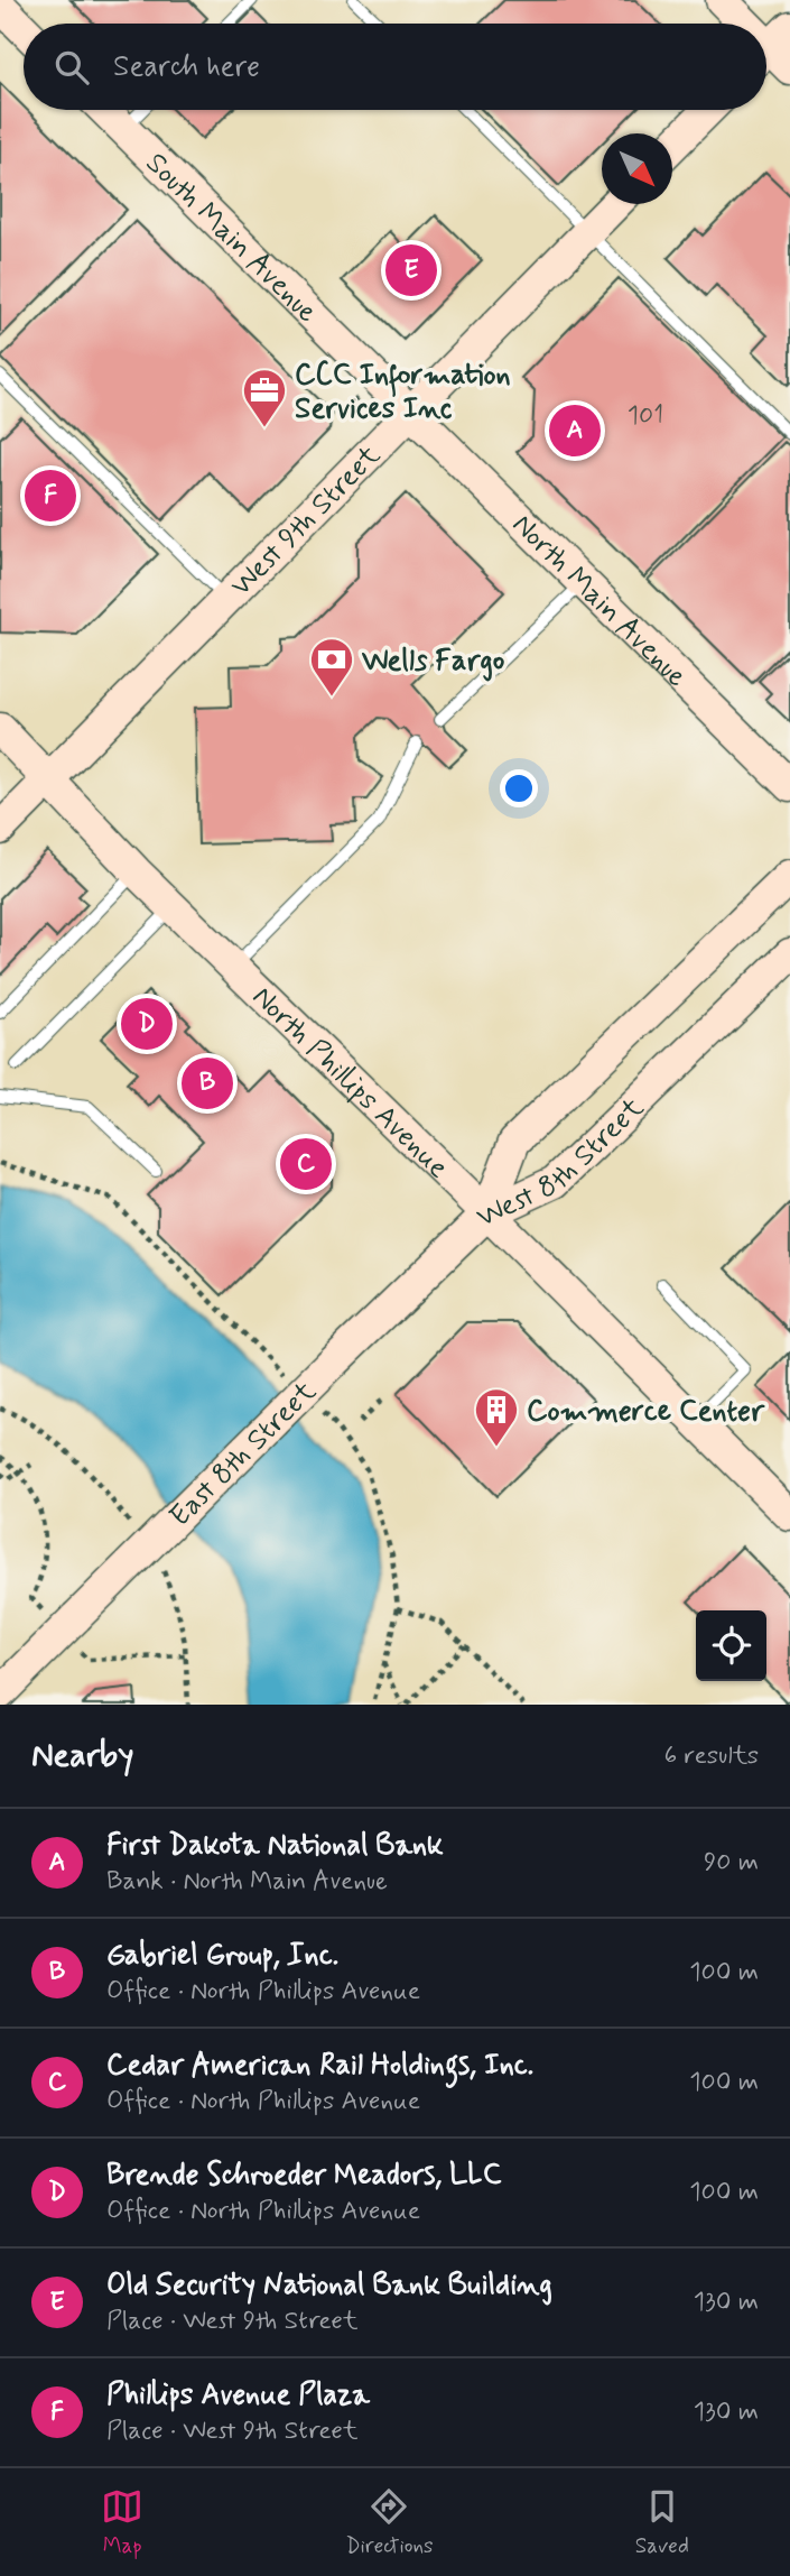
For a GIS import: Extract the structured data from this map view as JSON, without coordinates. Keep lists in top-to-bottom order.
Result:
{
  "streets": {
    "street": [
      "South Main Avenue",
      "West 9th Street",
      "North Main Avenue",
      "North Phillips Avenue",
      "West 8th Street",
      "East 8th Street"
    ]
  },
  "crossings": [
    ["South Main Avenue", "West 9th Street"],
    ["South Main Avenue", "North Main Avenue"],
    ["West 9th Street", "North Main Avenue"],
    ["West 9th Street", "North Phillips Avenue"],
    ["North Phillips Avenue", "West 8th Street"],
    ["North Phillips Avenue", "East 8th Street"],
    ["West 8th Street", "East 8th Street"]
  ],
  "places": {
    "office": ["CCC Information Services Inc"],
    "bank": ["Wells Fargo"],
    "building": ["Commerce Center"]
  },
  "house_numbers": ["101"],
  "north": "bottom right",
  "page": {
    "search": "Search here",
    "pins": [
      "E",
      "A",
      "F",
      "D",
      "B",
      "C"
    ],
    "heading": ["Nearby", "6 results"],
    "list": [
      {
        "mark": "A",
        "name": "First Dakota National Bank",
        "note": "Bank · North Main Avenue",
        "value": "90 m"
      },
      {
        "mark": "B",
        "name": "Gabriel Group, Inc.",
        "note": "Office · North Phillips Avenue",
        "value": "100 m"
      },
      {
        "mark": "C",
        "name": "Cedar American Rail Holdings, Inc.",
        "note": "Office · North Phillips Avenue",
        "value": "100 m"
      },
      {
        "mark": "D",
        "name": "Brende Schroeder Meadors, LLC",
        "note": "Office · North Phillips Avenue",
        "value": "100 m"
      },
      {
        "mark": "E",
        "name": "Old Security National Bank Building",
        "note": "Place · West 9th Street",
        "value": "130 m"
      },
      {
        "mark": "F",
        "name": "Phillips Avenue Plaza",
        "note": "Place · West 9th Street",
        "value": "130 m"
      }
    ],
    "nav": ["Map", "Directions", "Saved"]
  }
}
